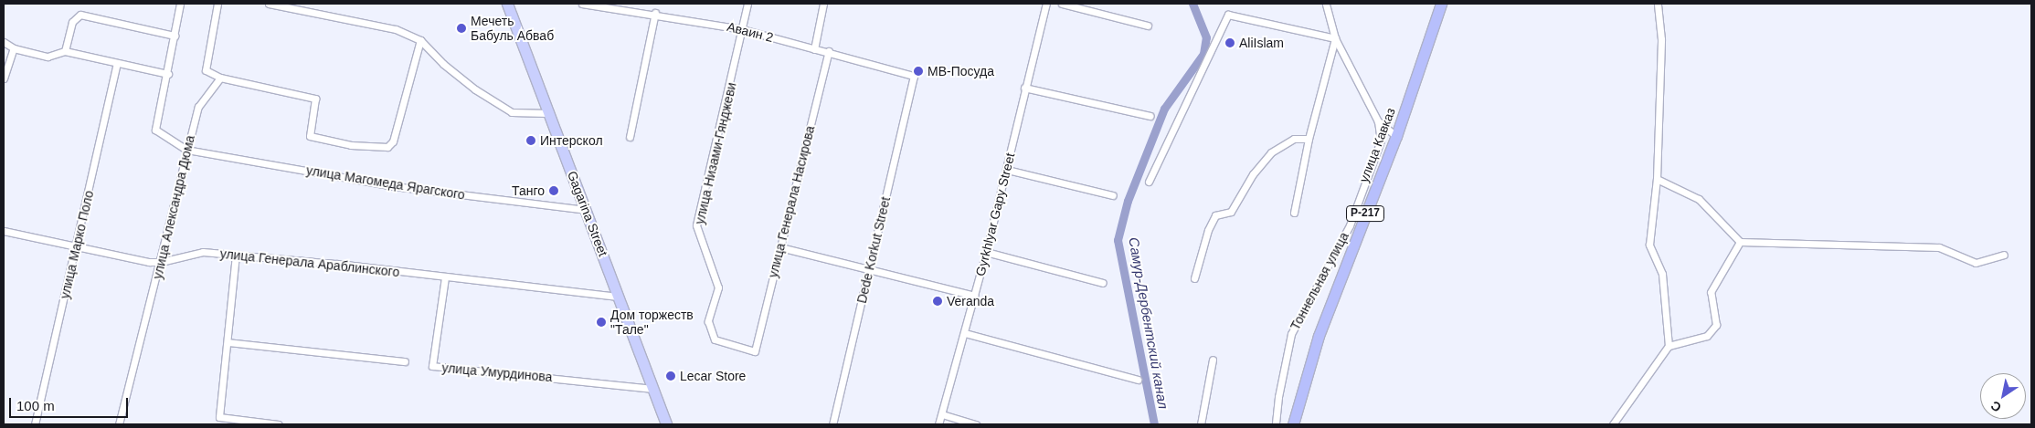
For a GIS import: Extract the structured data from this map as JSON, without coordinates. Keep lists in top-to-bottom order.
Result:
{
  "streets": {
    "highway": ["улица Кавказ", "Р-217"],
    "main road": ["Gagarina Street"],
    "street": [
      "Аваин 2",
      "улица Низами-Гянджеви",
      "улица Магомеда Ярагского",
      "улица Генерала Насирова",
      "улица Александра Дюма",
      "Gyrkhlyar Gapy Street",
      "улица Марко Поло",
      "Dede Korkut Street",
      "улица Генерала Араблинского",
      "Тоннельная улица",
      "улица Умурдинова"
    ]
  },
  "crossings": [
    ["Аваин 2", "улица Низами-Гянджеви"],
    ["Аваин 2", "улица Генерала Насирова"],
    ["Аваин 2", "Dede Korkut Street"],
    ["улица Низами-Гянджеви", "улица Генерала Насирова"],
    ["улица Магомеда Ярагского", "улица Александра Дюма"],
    ["улица Магомеда Ярагского", "Gagarina Street"],
    ["улица Александра Дюма", "улица Генерала Араблинского"],
    ["Gagarina Street", "улица Генерала Араблинского"],
    ["Gagarina Street", "улица Умурдинова"],
    ["улица Марко Поло", "улица Генерала Араблинского"],
    ["улица Генерала Араблинского", "улица Умурдинова"]
  ],
  "water": ["Самур-Дербентский канал"],
  "places": [
    "Мечеть Бабуль Абваб",
    "AliIslam",
    "МВ-Посуда",
    "Интерскол",
    "Танго",
    "Veranda",
    "Дом торжеств \"Тале\"",
    "Lecar Store"
  ],
  "scale_bar": "100 m",
  "north": "bottom left"
}
